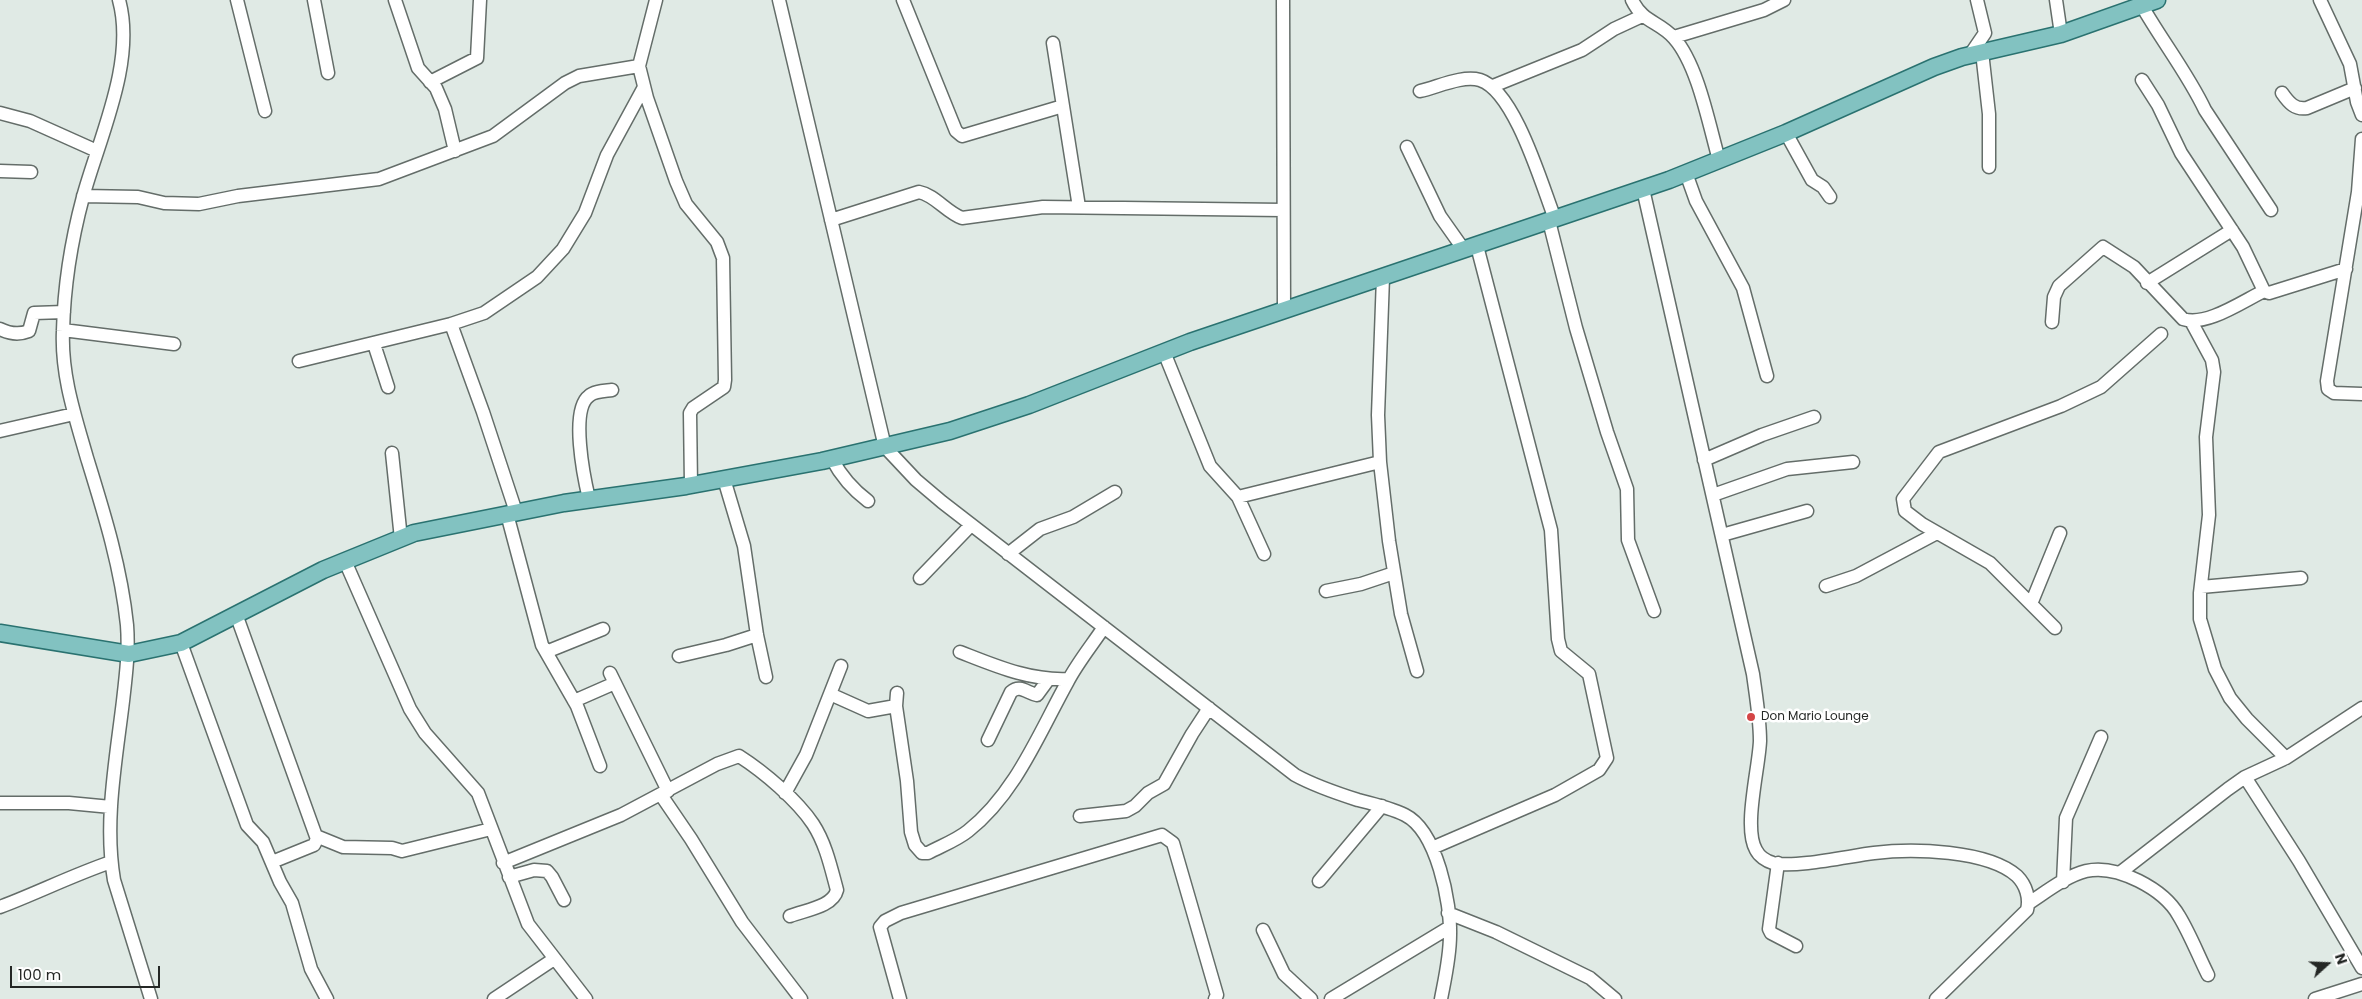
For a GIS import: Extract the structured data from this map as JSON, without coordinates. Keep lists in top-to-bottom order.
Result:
{
  "places": ["Don Mario Lounge"],
  "scale_bar": "100 m",
  "north": "right"
}
